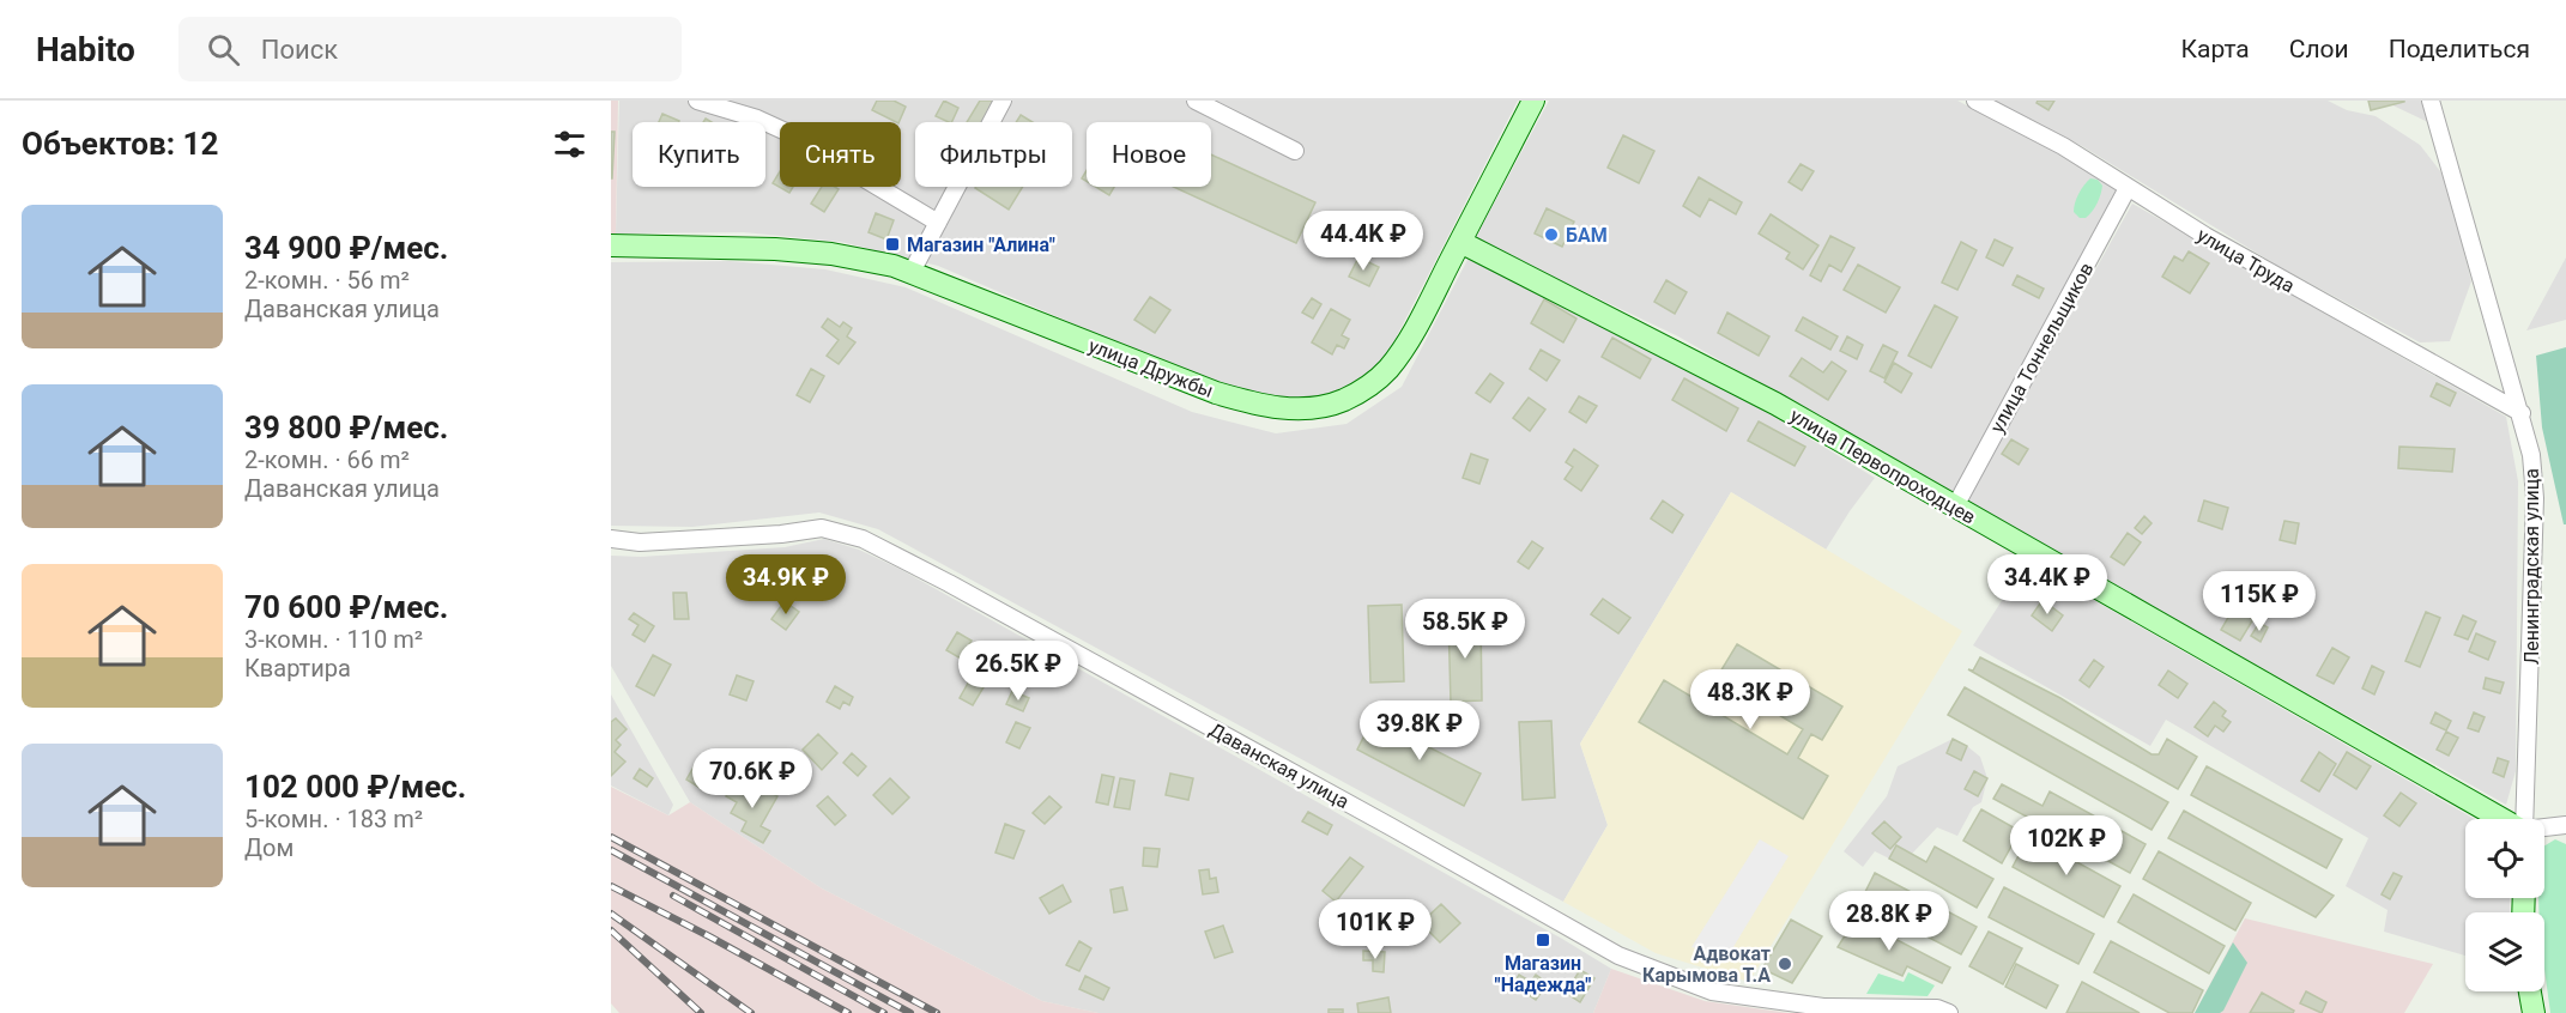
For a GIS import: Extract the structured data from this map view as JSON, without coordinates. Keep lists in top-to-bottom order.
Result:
{
  "streets": {
    "street": [
      "улица Труда",
      "улица Тоннельщиков",
      "улица Дружбы",
      "улица Первопроходцев",
      "Ленинградская улица",
      "Даванская улица"
    ]
  },
  "crossings": [
    ["улица Труда", "улица Тоннельщиков"],
    ["улица Труда", "Ленинградская улица"],
    ["улица Тоннельщиков", "улица Первопроходцев"],
    ["улица Дружбы", "улица Первопроходцев"]
  ],
  "places": {
    "other": ["БАМ", "Адвокат Карымова Т.А"],
    "transit": ["Магазин \"Алина\"", "Магазин \"Надежда\""]
  },
  "page": {
    "header": "Habito",
    "search": "Поиск",
    "nav": ["Карта", "Слои", "Поделиться"],
    "heading": "Объектов: 12",
    "chip": [
      "Купить",
      "Снять",
      "Фильтры",
      "Новое"
    ],
    "list": [
      {
        "name": "34 900 ₽/мес.",
        "note": "2-комн. · 56 m² · Даванская улица"
      },
      {
        "name": "39 800 ₽/мес.",
        "note": "2-комн. · 66 m² · Даванская улица"
      },
      {
        "name": "70 600 ₽/мес.",
        "note": "3-комн. · 110 m² · Квартира"
      },
      {
        "name": "102 000 ₽/мес.",
        "note": "5-комн. · 183 m² · Дом"
      }
    ],
    "price": [
      "44.4K ₽",
      "34.9K ₽",
      "34.4K ₽",
      "115K ₽",
      "58.5K ₽",
      "26.5K ₽",
      "48.3K ₽",
      "39.8K ₽",
      "70.6K ₽",
      "102K ₽",
      "28.8K ₽",
      "101K ₽"
    ]
  }
}
